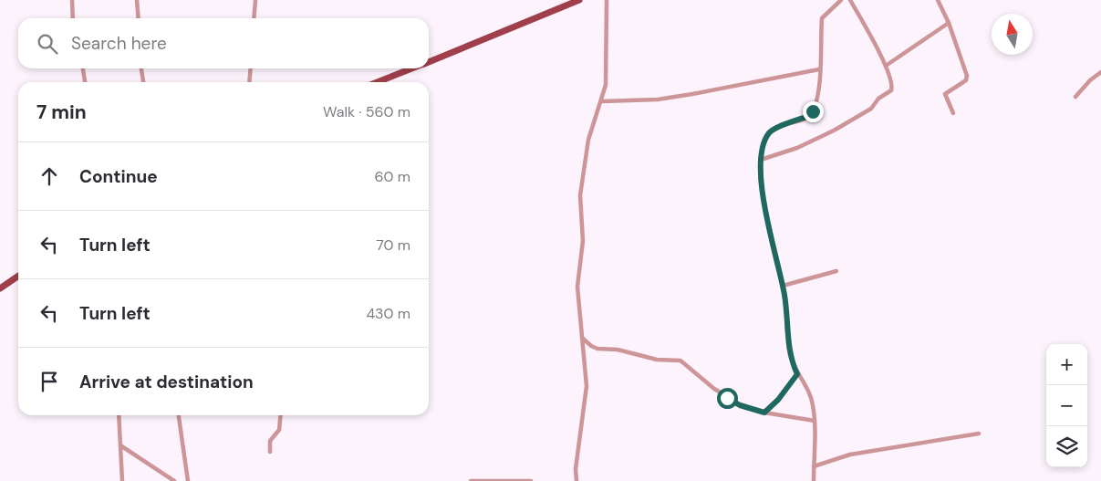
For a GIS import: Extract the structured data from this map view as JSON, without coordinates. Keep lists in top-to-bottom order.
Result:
{
  "north": "top",
  "page": {
    "search": "Search here",
    "heading": ["7 min", "Walk · 560 m"],
    "list": [
      ["Continue", "60 m"],
      ["Turn left", "70 m"],
      ["Turn left", "430 m"],
      "Arrive at destination"
    ],
    "map_buttons": ["+", "−"]
  }
}
